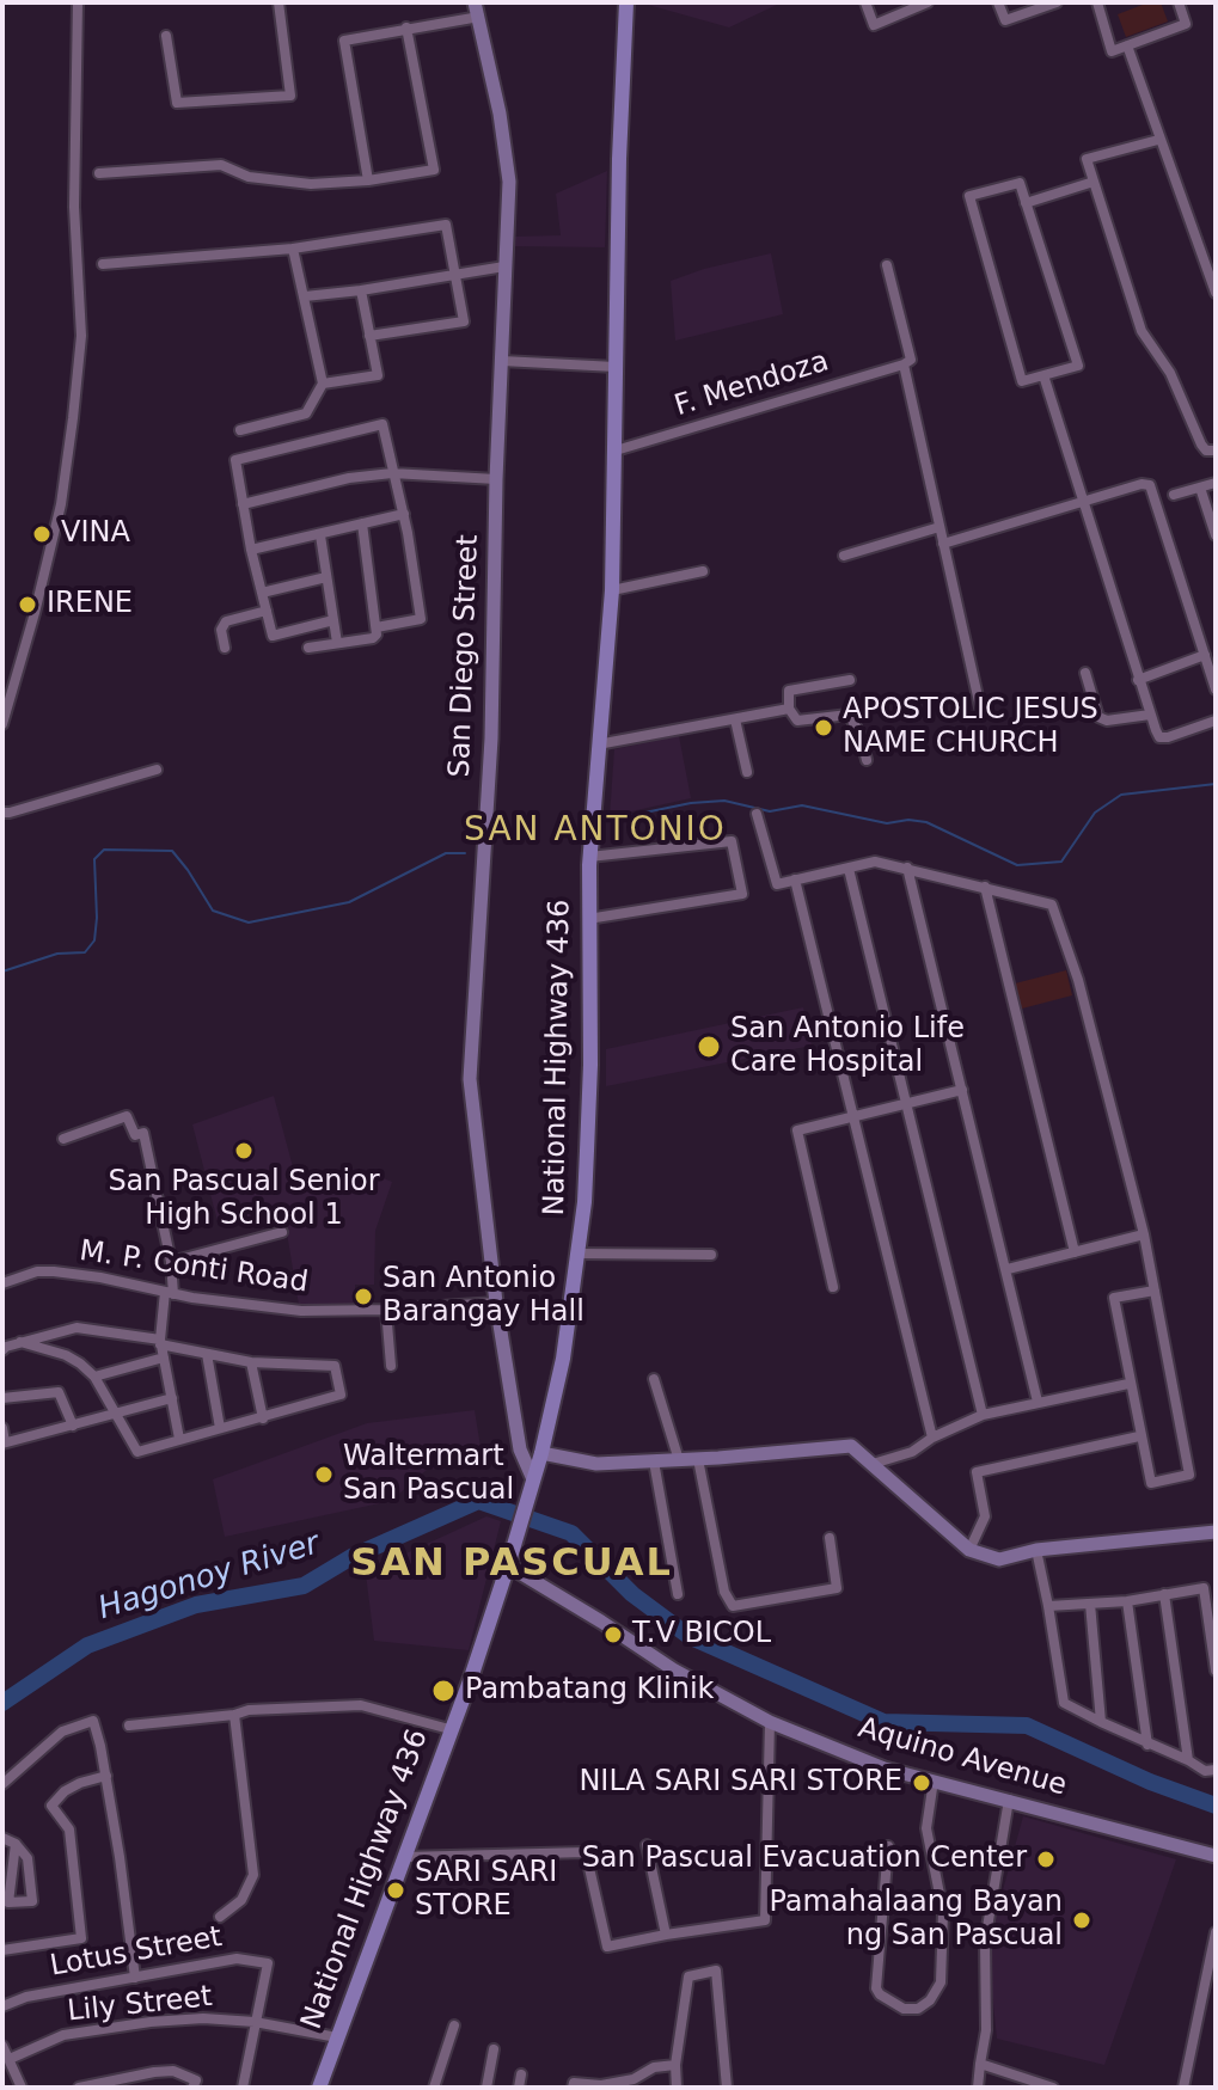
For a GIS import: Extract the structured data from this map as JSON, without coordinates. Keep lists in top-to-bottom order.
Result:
{
  "streets": {
    "main road": ["National Highway 436"],
    "street": [
      "F. Mendoza",
      "San Diego Street",
      "M. P. Conti Road",
      "Aquino Avenue",
      "Lotus Street",
      "Lily Street"
    ]
  },
  "crossings": [
    ["F. Mendoza", "National Highway 436"],
    ["San Diego Street", "National Highway 436"],
    ["San Diego Street", "M. P. Conti Road"],
    ["National Highway 436", "Aquino Avenue"],
    ["National Highway 436", "Lily Street"],
    ["Lotus Street", "Lily Street"]
  ],
  "districts": ["SAN ANTONIO", "SAN PASCUAL"],
  "water": ["Hagonoy River"],
  "places": [
    "VINA",
    "IRENE",
    "APOSTOLIC JESUS NAME CHURCH",
    "San Antonio Life Care Hospital",
    "San Pascual Senior High School 1",
    "San Antonio Barangay Hall",
    "Waltermart San Pascual",
    "T.V BICOL",
    "Pambatang Klinik",
    "NILA SARI SARI STORE",
    "San Pascual Evacuation Center",
    "SARI SARI STORE",
    "Pamahalaang Bayan ng San Pascual"
  ]
}
